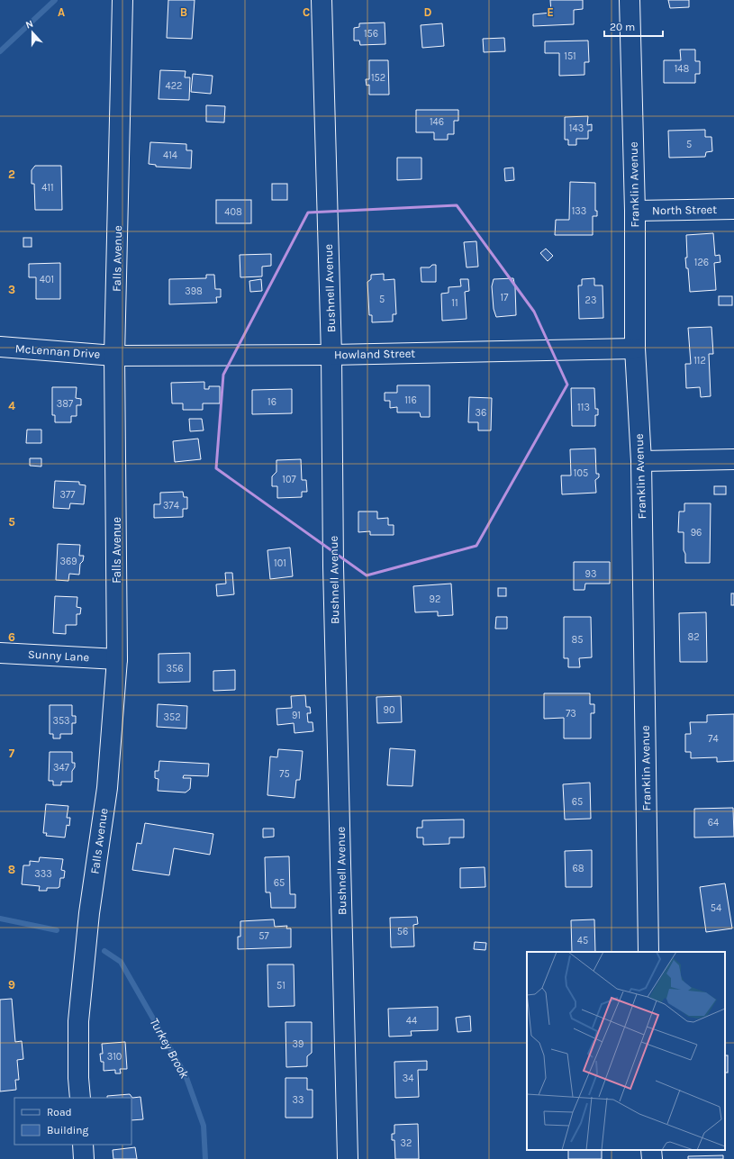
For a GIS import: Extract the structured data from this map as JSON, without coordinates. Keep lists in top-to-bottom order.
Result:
{
  "streets": {
    "street": [
      "Franklin Avenue",
      "North Street",
      "Falls Avenue",
      "Bushnell Avenue",
      "McLennan Drive",
      "Howland Street",
      "Sunny Lane"
    ]
  },
  "crossings": [
    ["Franklin Avenue", "North Street"],
    ["Franklin Avenue", "Howland Street"],
    ["Falls Avenue", "McLennan Drive"],
    ["Falls Avenue", "Howland Street"],
    ["Falls Avenue", "Sunny Lane"],
    ["Bushnell Avenue", "Howland Street"],
    ["McLennan Drive", "Howland Street"]
  ],
  "water": ["Turkey Brook"],
  "house_numbers": [
    "156",
    "151",
    "148",
    "152",
    "422",
    "146",
    "143",
    "5",
    "414",
    "411",
    "133",
    "408",
    "126",
    "401",
    "398",
    "17",
    "5",
    "23",
    "11",
    "112",
    "116",
    "16",
    "387",
    "113",
    "36",
    "105",
    "107",
    "377",
    "374",
    "96",
    "369",
    "101",
    "93",
    "92",
    "82",
    "85",
    "356",
    "90",
    "73",
    "91",
    "352",
    "353",
    "74",
    "347",
    "75",
    "65",
    "64",
    "68",
    "333",
    "65",
    "54",
    "56",
    "57",
    "45",
    "51",
    "44",
    "39",
    "310",
    "34",
    "33",
    "32"
  ],
  "legend": ["Road", "Building"],
  "scale_bar": "20 m",
  "north": "top",
  "grid": {
    "columns": [
      "A",
      "B",
      "C",
      "D",
      "E"
    ],
    "rows": [
      "2",
      "3",
      "4",
      "5",
      "6",
      "7",
      "8",
      "9"
    ]
  }
}
